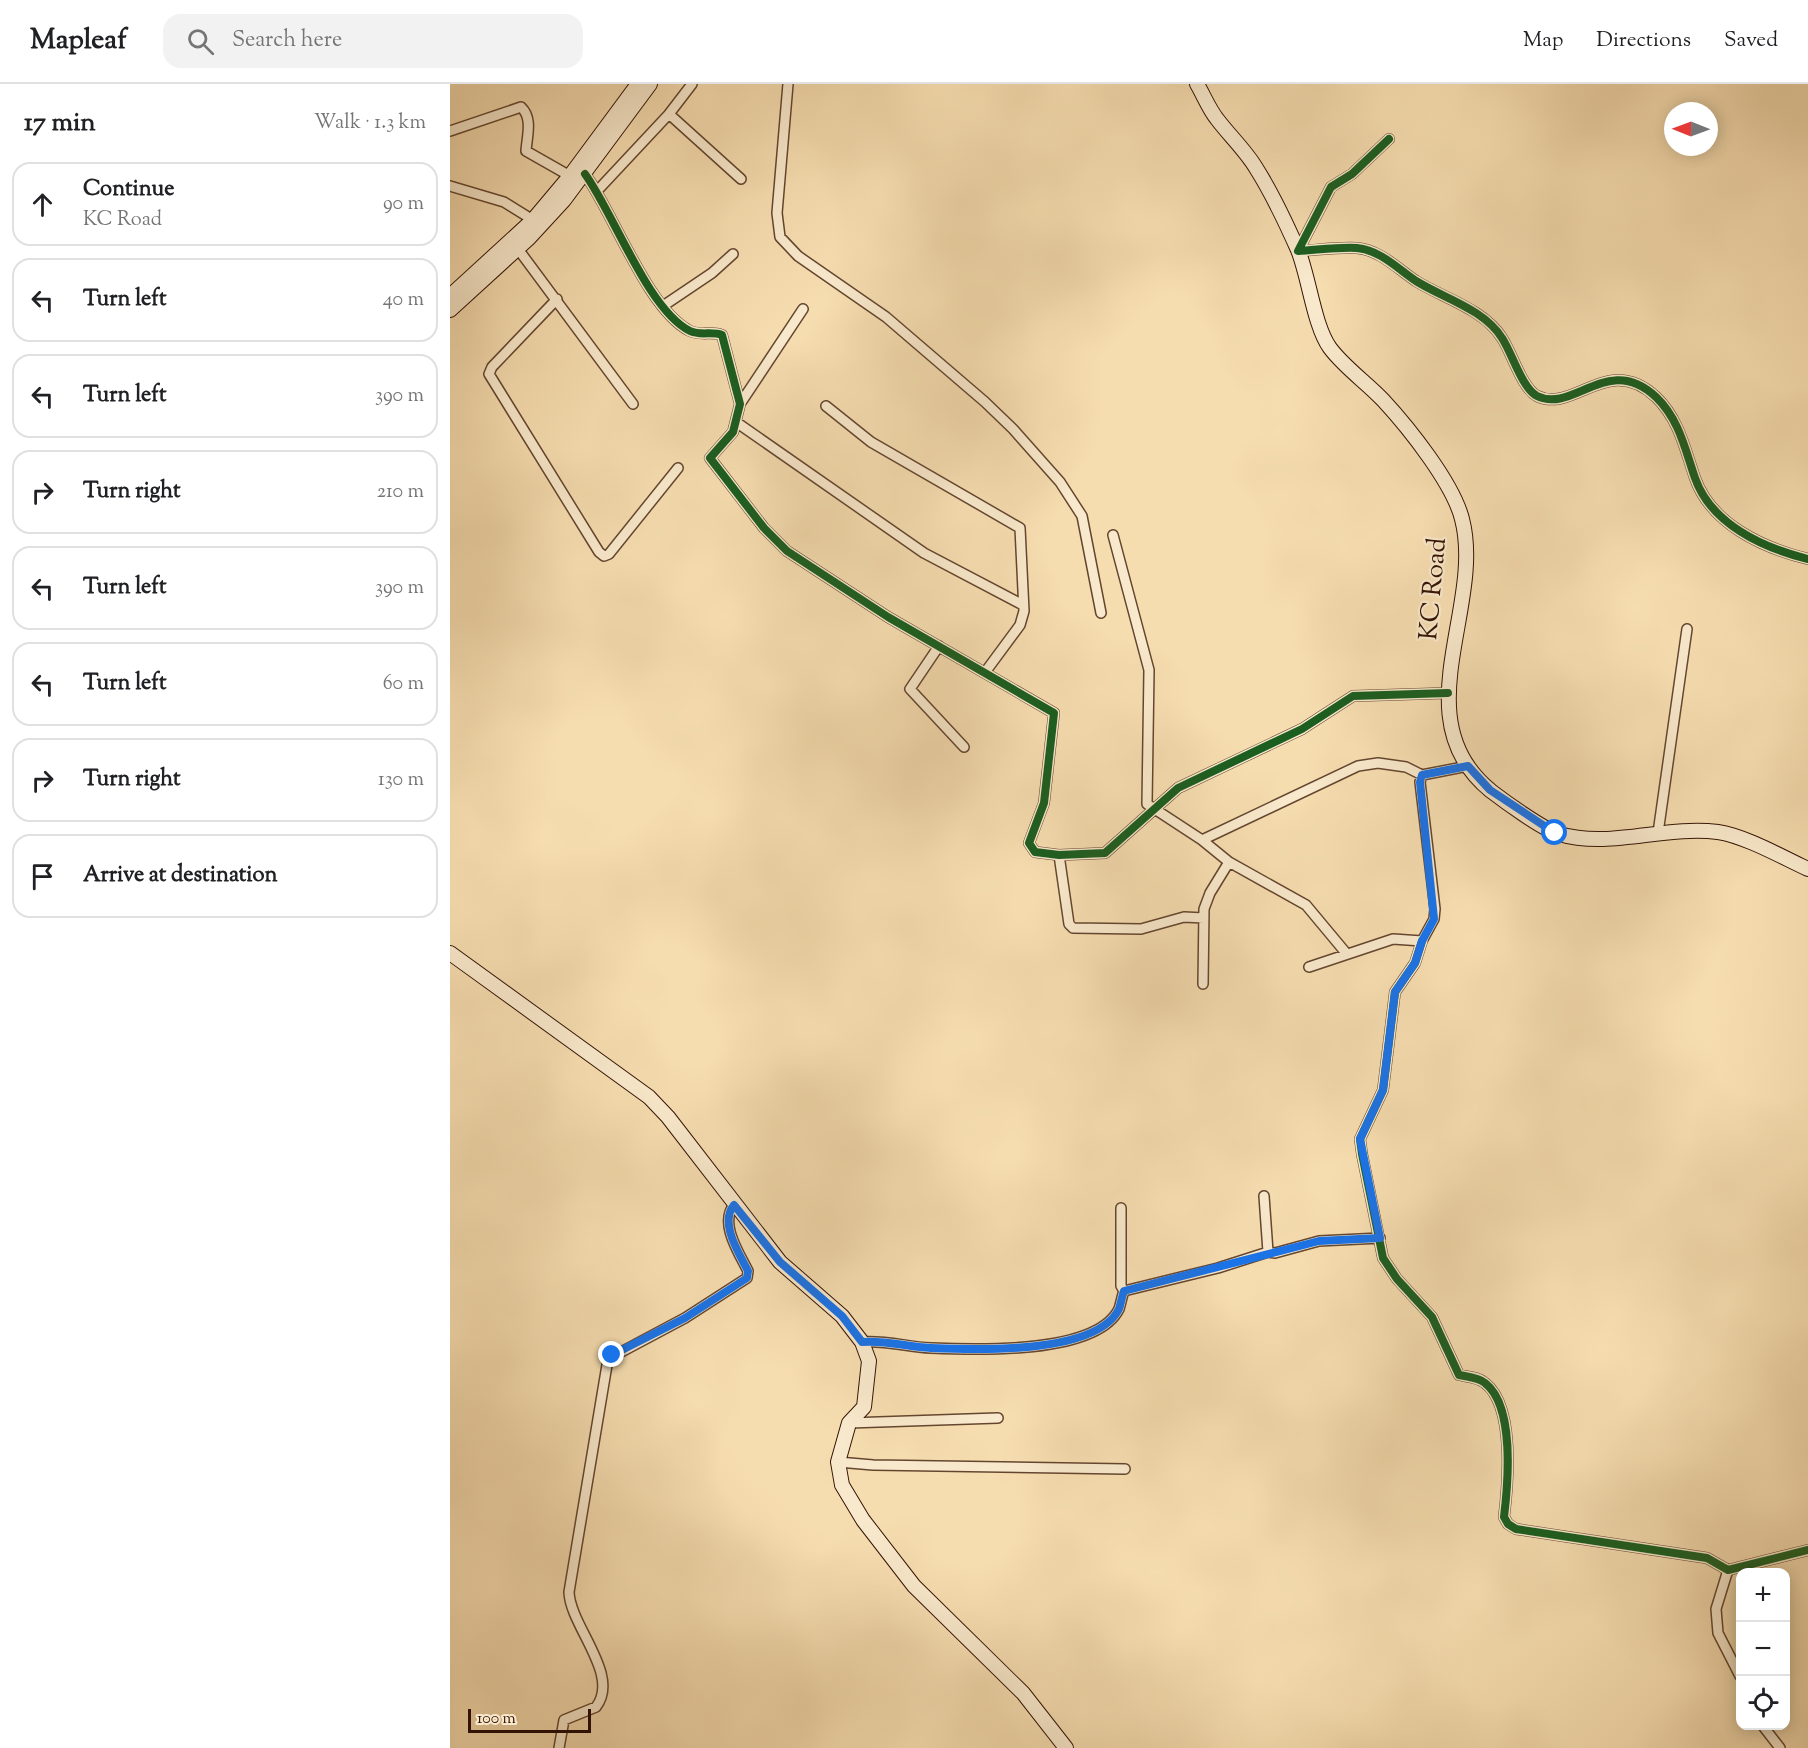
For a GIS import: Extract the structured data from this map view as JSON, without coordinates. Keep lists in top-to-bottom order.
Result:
{
  "streets": {
    "main road": ["KC Road"]
  },
  "scale_bar": "100 m",
  "north": "left",
  "page": {
    "header": "Mapleaf",
    "search": "Search here",
    "nav": ["Map", "Directions", "Saved"],
    "heading": ["17 min", "Walk · 1.3 km"],
    "list": [
      ["Continue", "KC Road", "90 m"],
      ["Turn left", "40 m"],
      ["Turn left", "390 m"],
      ["Turn right", "210 m"],
      ["Turn left", "390 m"],
      ["Turn left", "60 m"],
      ["Turn right", "130 m"],
      "Arrive at destination"
    ],
    "map_buttons": ["+", "−"],
    "scale": "100 m"
  }
}
